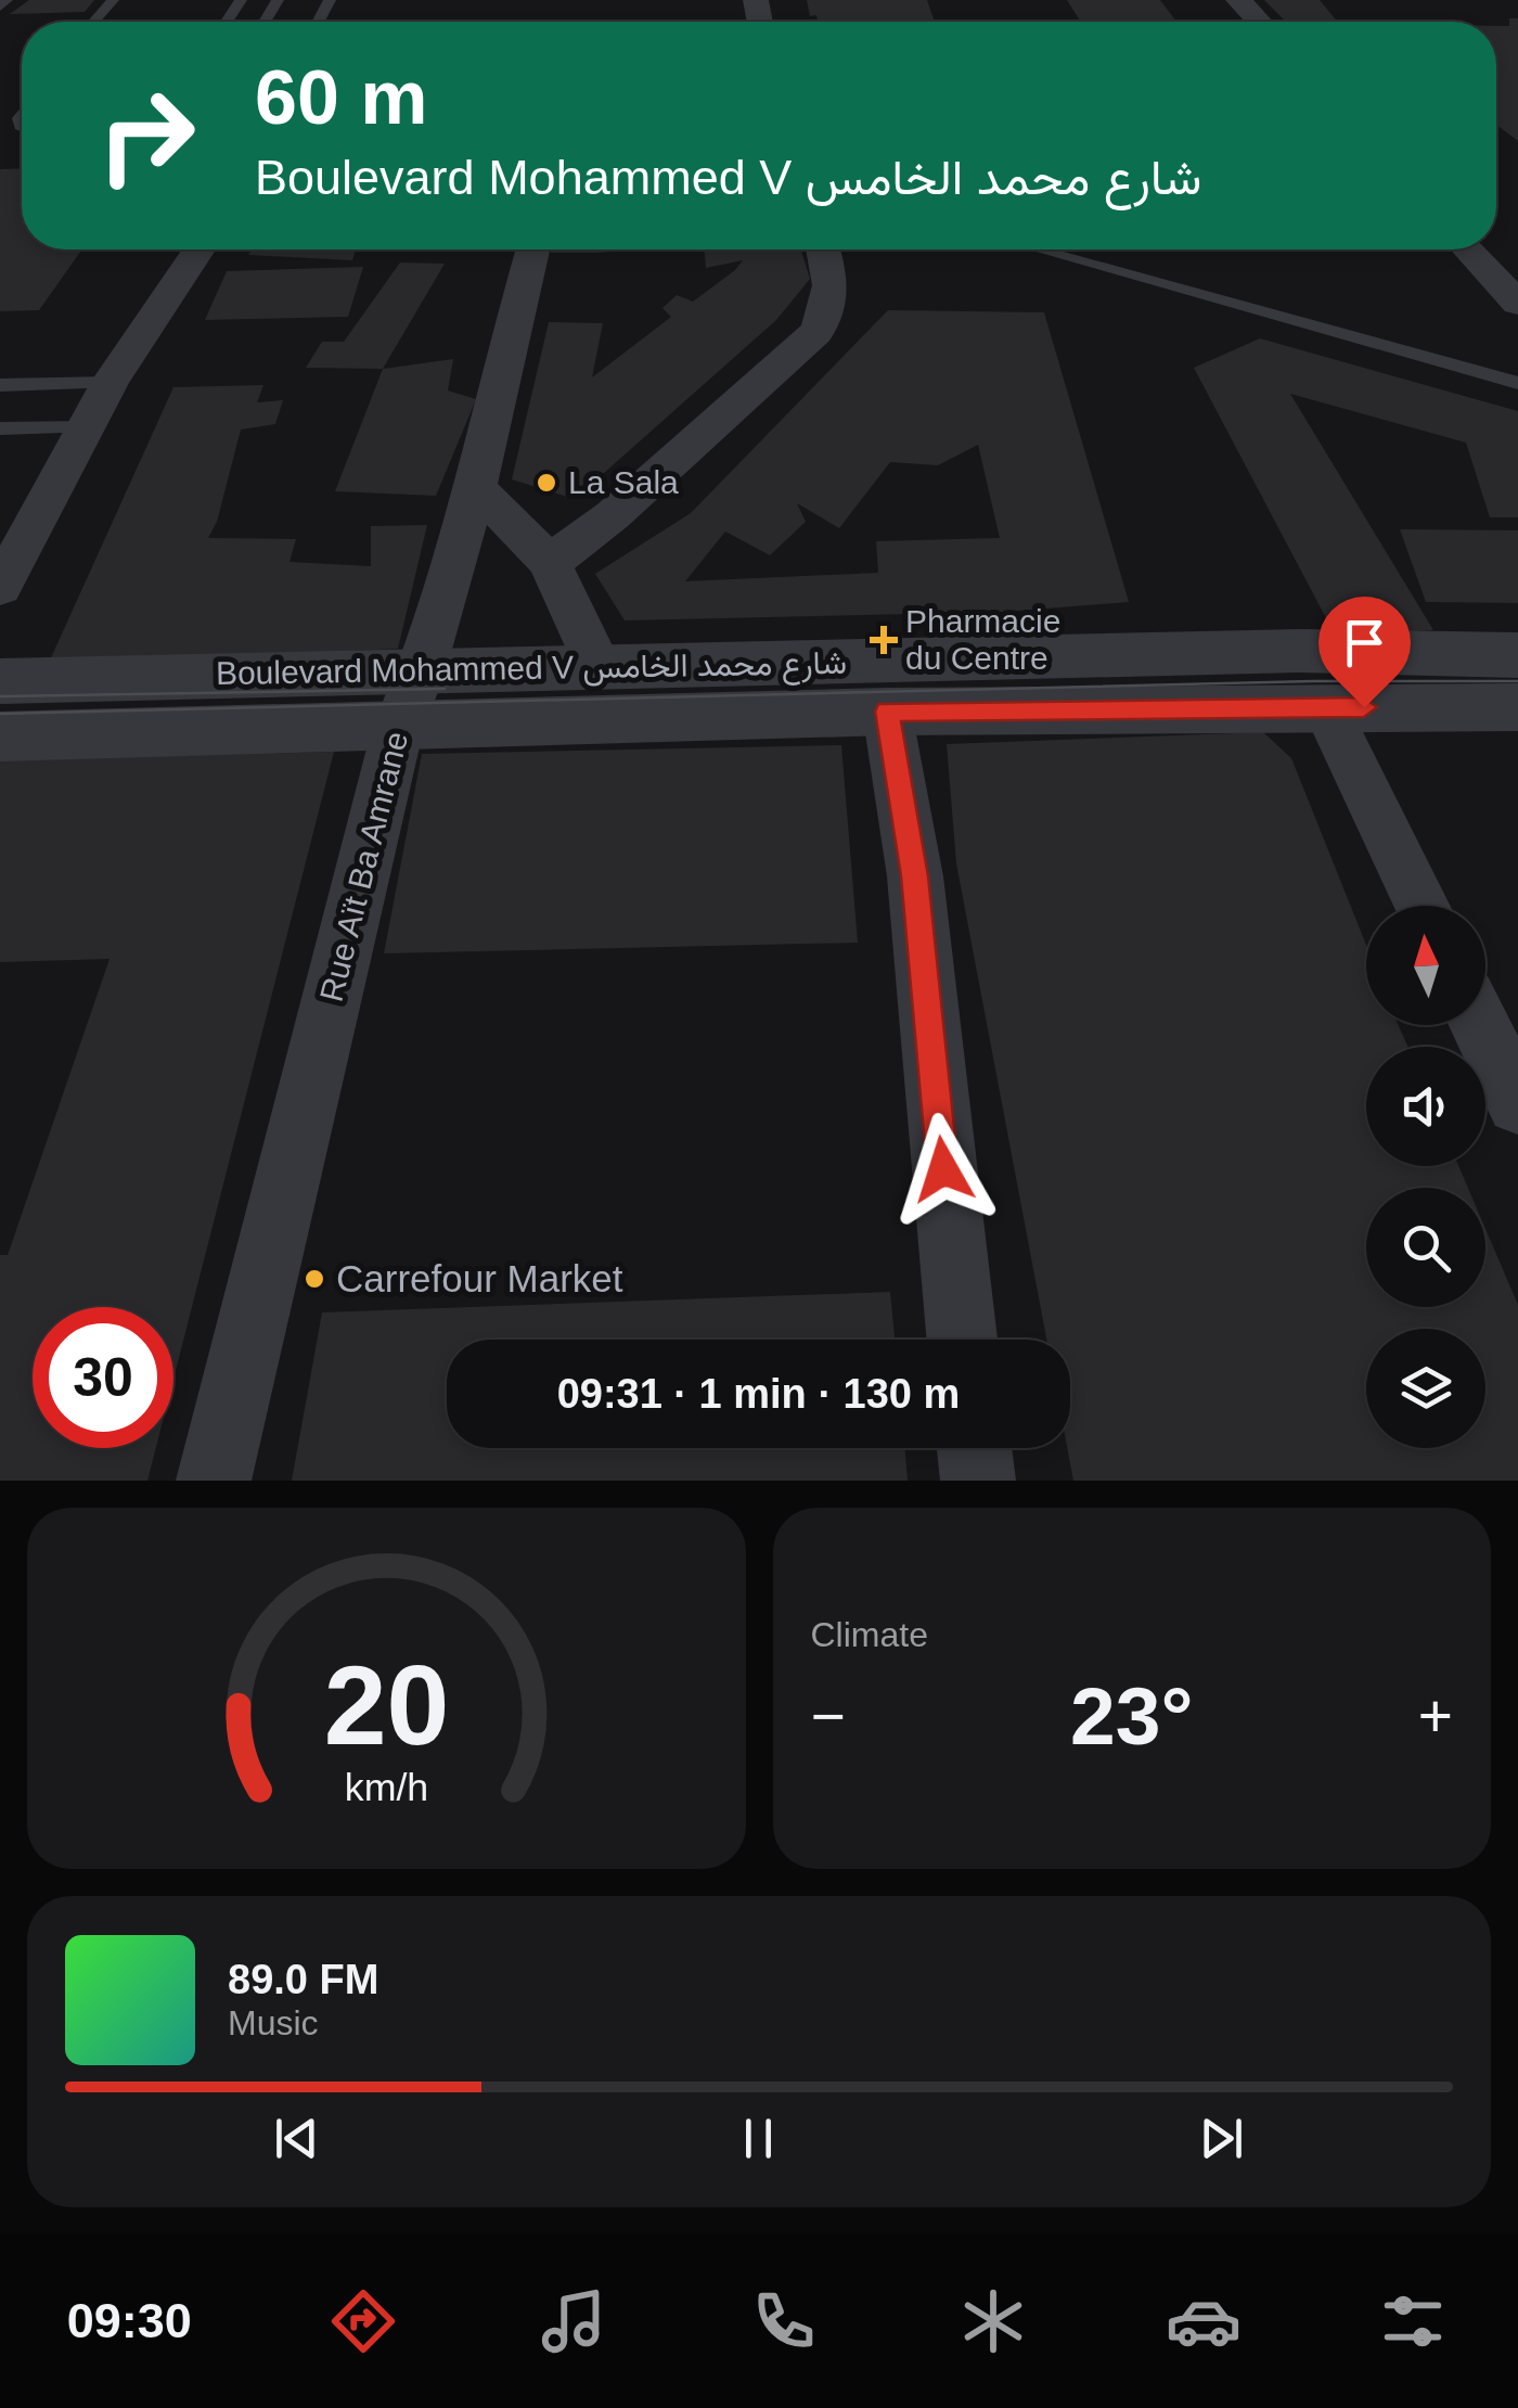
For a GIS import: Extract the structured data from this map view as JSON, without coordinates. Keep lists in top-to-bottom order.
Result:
{
  "streets": {
    "street": ["Boulevard Mohammed V شارع محمد الخامس", "Rue Aït Ba Amrane"]
  },
  "crossings": [
    ["Boulevard Mohammed V شارع محمد الخامس", "Rue Aït Ba Amrane"]
  ],
  "places": {
    "other": ["La Sala", "Carrefour Market"],
    "health": ["Pharmacie du Centre"]
  },
  "north": "top",
  "page": {
    "turn": ["60 m", "Boulevard Mohammed V شارع محمد الخامس"],
    "limit": "30",
    "trip": "09:31 · 1 min · 130 m",
    "tile": "Climate",
    "heat": ["−", "23°", "+"],
    "song": ["89.0 FM", "Music"],
    "tabs": "09:30",
    "gauge": ["20", "km/h"]
  }
}
